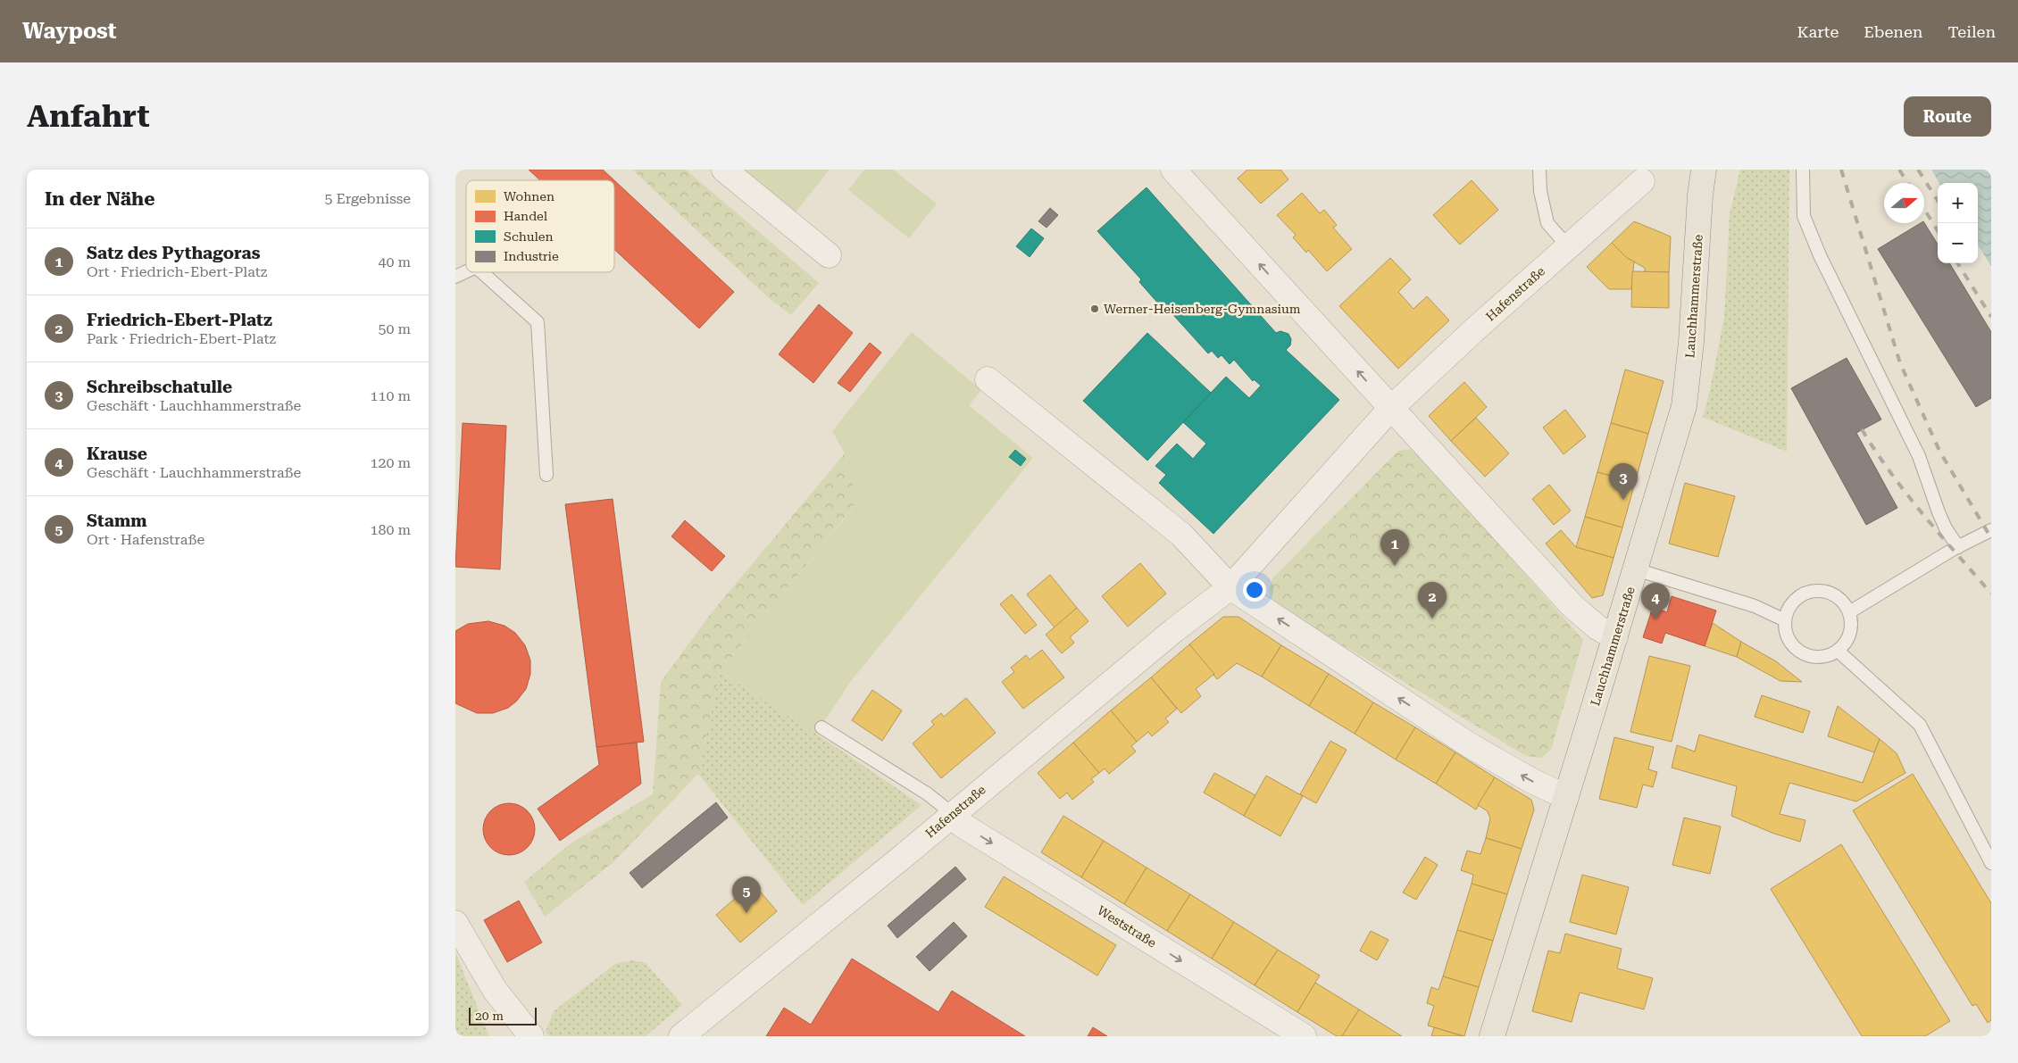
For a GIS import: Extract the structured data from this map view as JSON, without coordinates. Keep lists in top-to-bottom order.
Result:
{
  "streets": {
    "main road": ["Lauchhammerstraße"],
    "street": ["Hafenstraße", "Weststraße"]
  },
  "crossings": [
    ["Hafenstraße", "Weststraße"]
  ],
  "one_way": ["Weststraße"],
  "places": ["Werner-Heisenberg-Gymnasium"],
  "legend": [
    "Wohnen",
    "Handel",
    "Schulen",
    "Industrie"
  ],
  "scale_bar": "20 m",
  "north": "right",
  "page": {
    "header": "Waypost",
    "nav": ["Karte", "Ebenen", "Teilen"],
    "buttons": "Route",
    "title": "Anfahrt",
    "heading": ["In der Nähe", "5 Ergebnisse"],
    "map_buttons": ["+", "−"],
    "list": [
      {
        "mark": "1",
        "name": "Satz des Pythagoras",
        "note": "Ort · Friedrich-Ebert-Platz",
        "value": "40 m"
      },
      {
        "mark": "2",
        "name": "Friedrich-Ebert-Platz",
        "note": "Park · Friedrich-Ebert-Platz",
        "value": "50 m"
      },
      {
        "mark": "3",
        "name": "Schreibschatulle",
        "note": "Geschäft · Lauchhammerstraße",
        "value": "110 m"
      },
      {
        "mark": "4",
        "name": "Krause",
        "note": "Geschäft · Lauchhammerstraße",
        "value": "120 m"
      },
      {
        "mark": "5",
        "name": "Stamm",
        "note": "Ort · Hafenstraße",
        "value": "180 m"
      }
    ],
    "pins": [
      "3",
      "1",
      "2",
      "4",
      "5"
    ],
    "scale": "20 m"
  }
}
